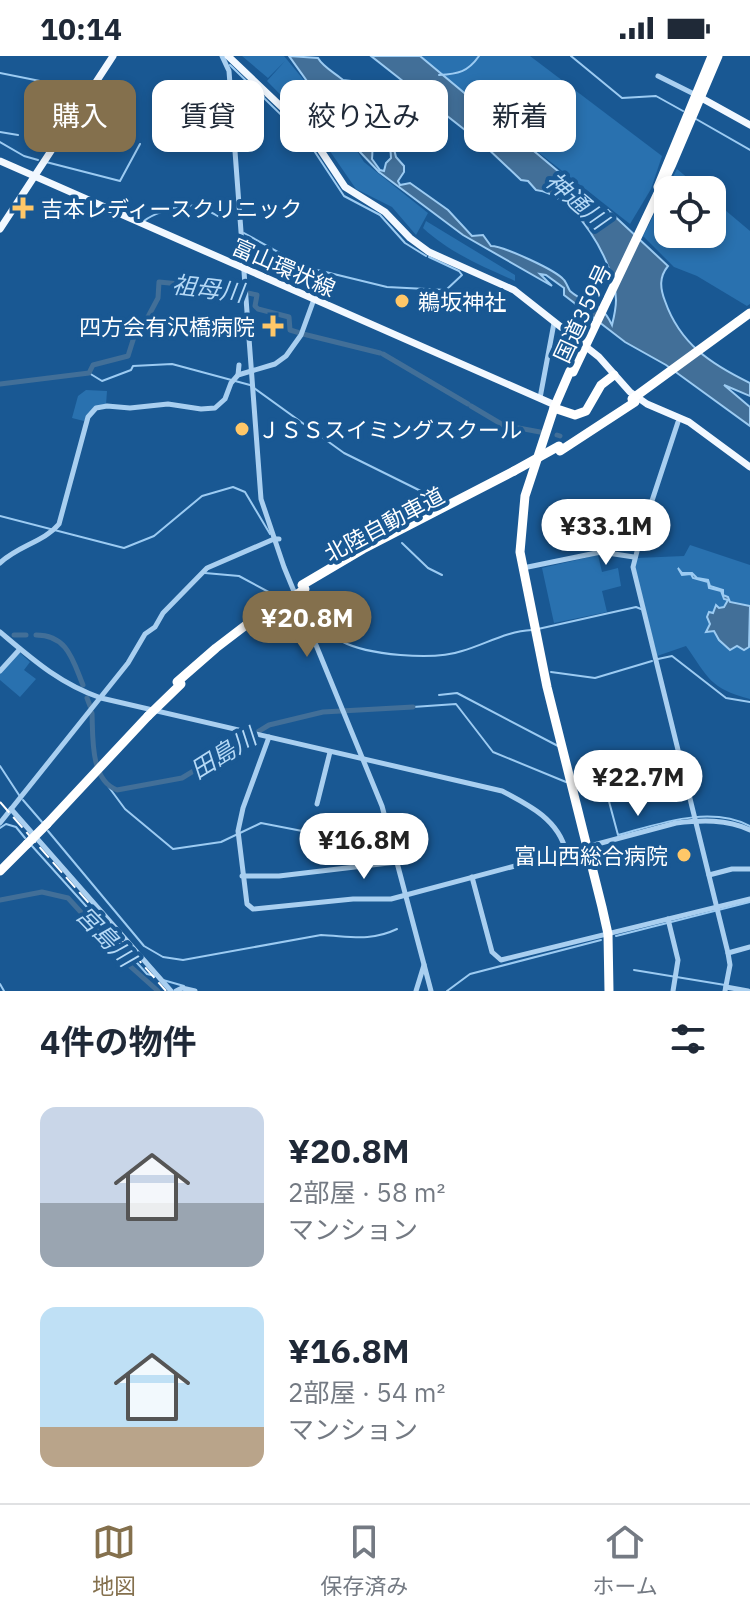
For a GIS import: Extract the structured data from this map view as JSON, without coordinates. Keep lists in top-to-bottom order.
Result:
{
  "streets": {
    "highway": ["国道359号", "北陸自動車道"],
    "main road": ["富山環状線"]
  },
  "crossings": [
    ["富山環状線", "国道359号"]
  ],
  "water": [
    "神通川",
    "祖母川",
    "田島川",
    "宮島川"
  ],
  "places": {
    "health": ["吉本レディースクリニック", "四方会有沢橋病院"],
    "other": ["鵜坂神社", "ＪＳＳスイミングスクール", "富山西総合病院"]
  },
  "page": {
    "status": "10:14",
    "chip": [
      "購入",
      "賃貸",
      "絞り込み",
      "新着"
    ],
    "price": [
      "¥33.1M",
      "¥20.8M",
      "¥22.7M",
      "¥16.8M"
    ],
    "heading": "4件の物件",
    "list": [
      {
        "name": "¥20.8M",
        "note": "2部屋 · 58 m² · マンション"
      },
      {
        "name": "¥16.8M",
        "note": "2部屋 · 54 m² · マンション"
      }
    ],
    "tabs": ["地図", "保存済み", "ホーム"]
  }
}
